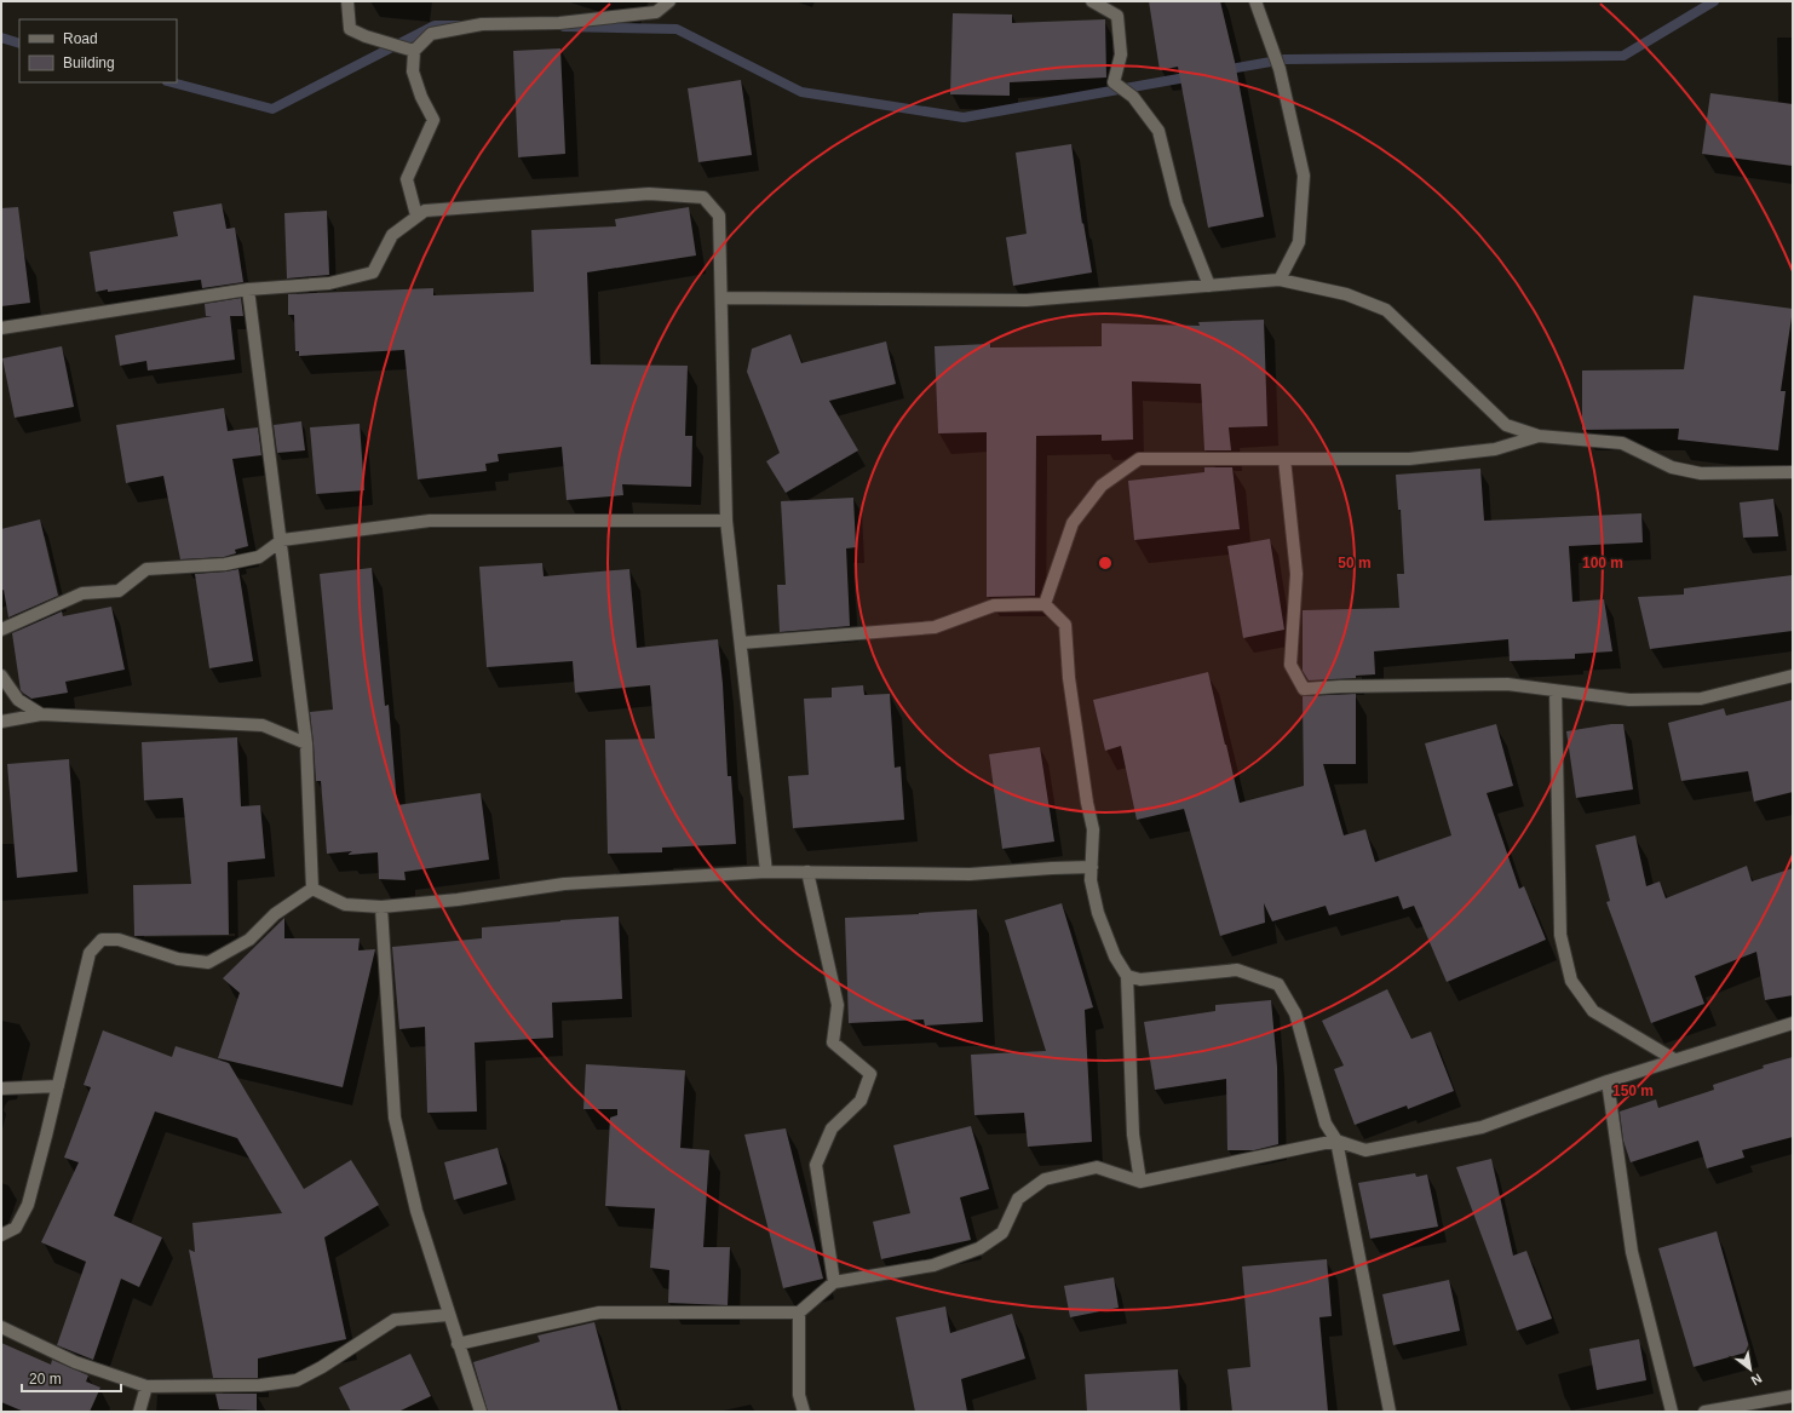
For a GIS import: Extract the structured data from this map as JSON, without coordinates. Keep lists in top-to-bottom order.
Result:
{
  "legend": ["Road", "Building"],
  "scale_bar": "20 m",
  "north": "bottom right",
  "rings": ["50 m", "100 m", "150 m"]
}
